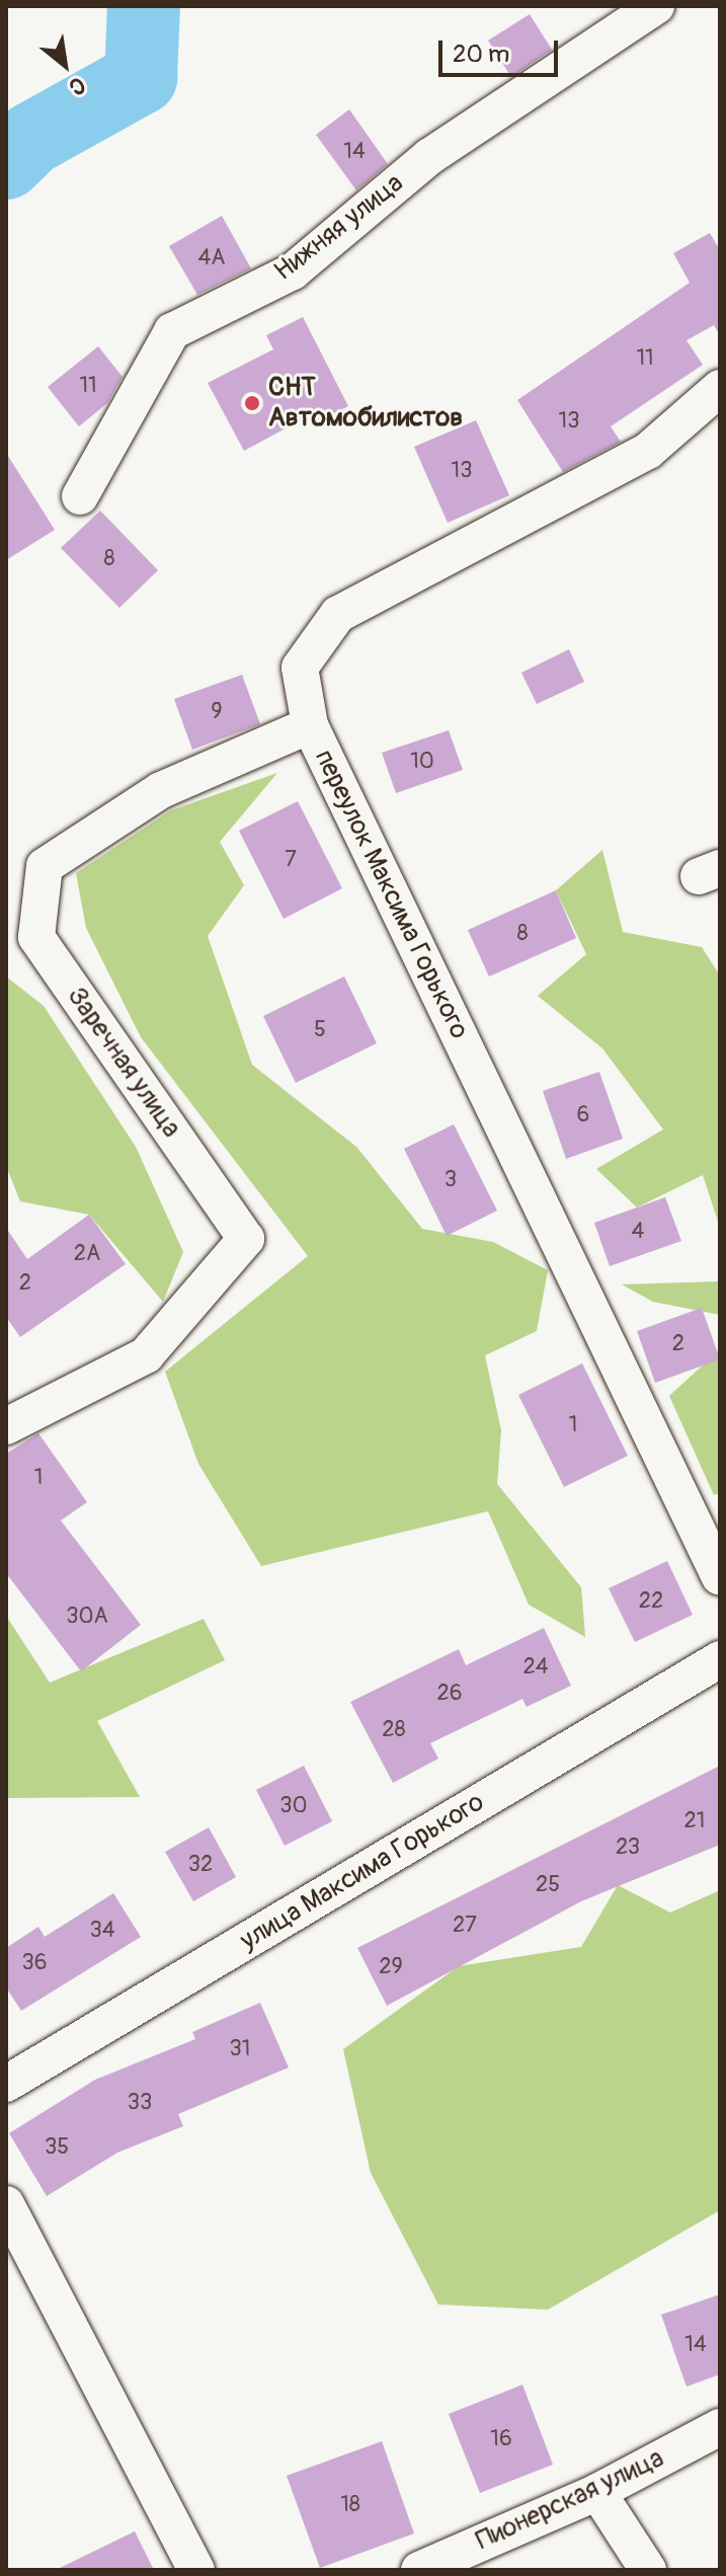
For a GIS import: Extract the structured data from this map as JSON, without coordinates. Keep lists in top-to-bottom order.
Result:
{
  "streets": {
    "street": [
      "Нижняя улица",
      "переулок Максима Горького",
      "Заречная улица",
      "улица Максима Горького",
      "Пионерская улица"
    ]
  },
  "crossings": [
    ["переулок Максима Горького", "Заречная улица"]
  ],
  "places": ["СНТ Автомобилистов"],
  "house_numbers": [
    "14",
    "4А",
    "11",
    "11",
    "13",
    "13",
    "8",
    "9",
    "10",
    "7",
    "8",
    "5",
    "6",
    "3",
    "4",
    "2А",
    "2",
    "2",
    "1",
    "1",
    "22",
    "30А",
    "24",
    "26",
    "28",
    "30",
    "21",
    "23",
    "32",
    "25",
    "27",
    "34",
    "36",
    "29",
    "31",
    "33",
    "35",
    "14",
    "16",
    "18"
  ],
  "scale_bar": "20 m",
  "north": "bottom right"
}
